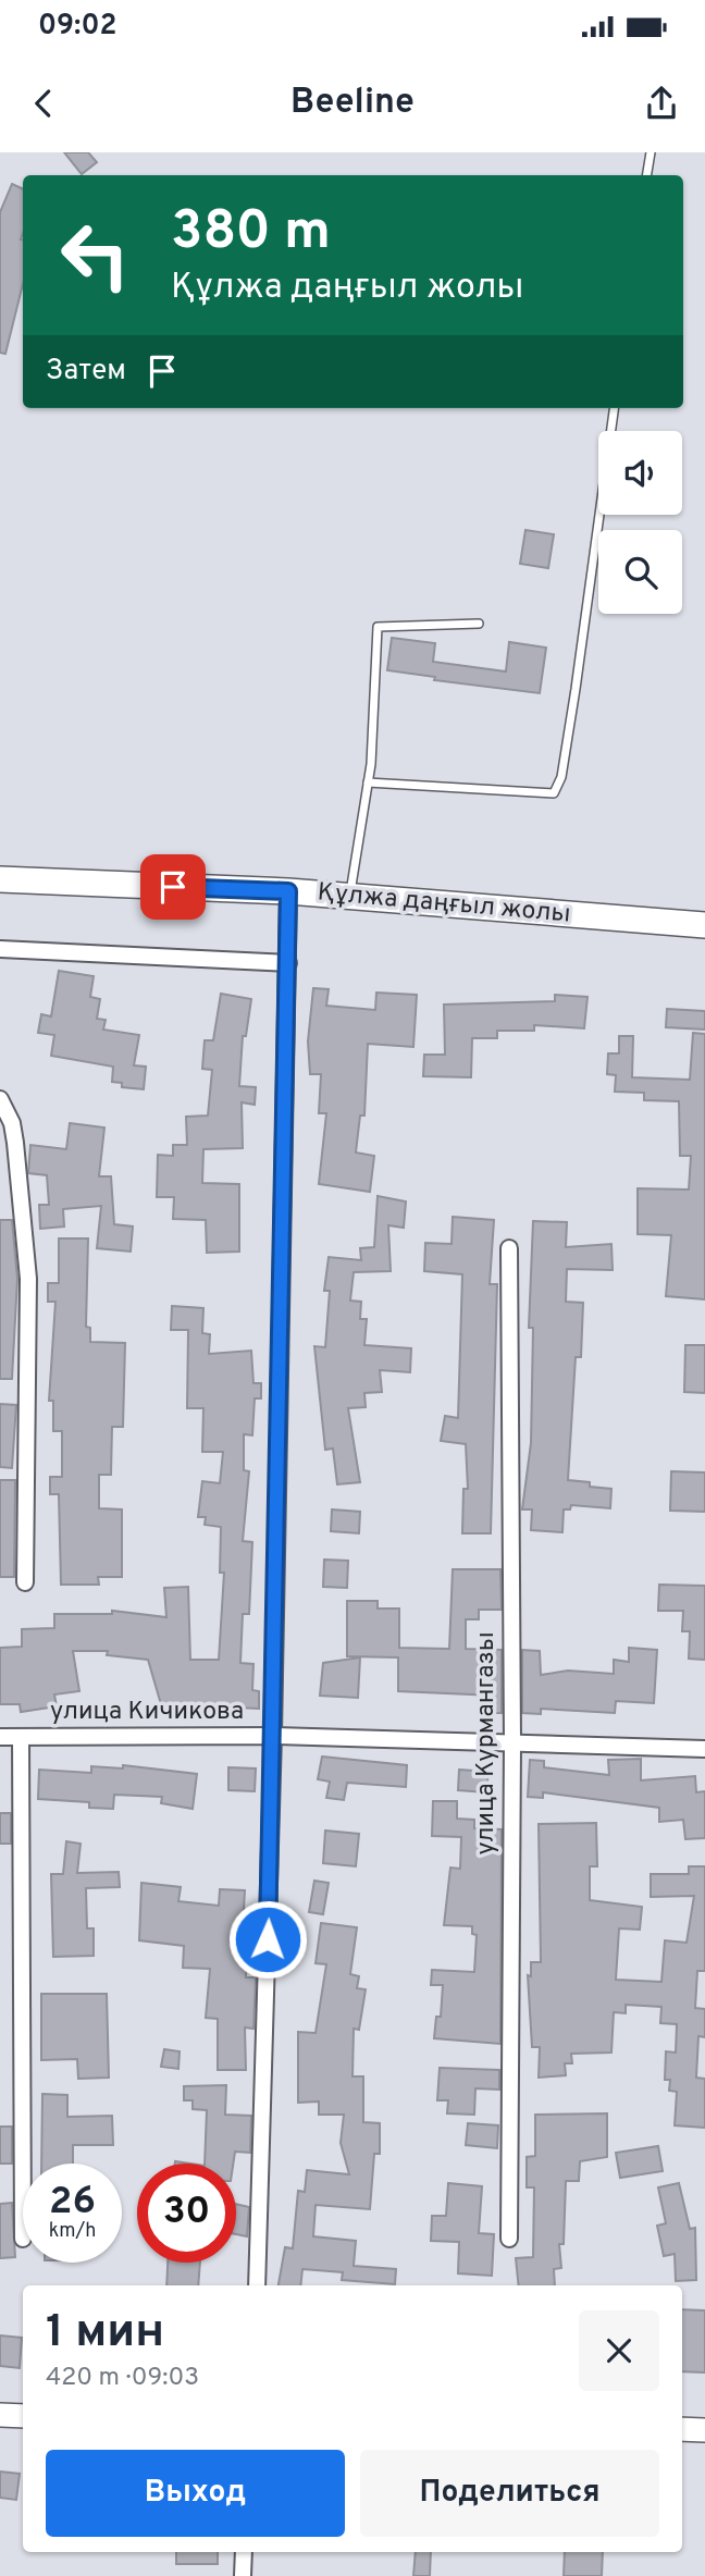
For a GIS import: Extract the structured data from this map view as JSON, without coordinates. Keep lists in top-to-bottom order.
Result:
{
  "streets": {
    "main road": ["Құлжа даңғыл жолы"],
    "street": ["улица Кичикова", "улица Курмангазы"]
  },
  "crossings": [
    ["улица Кичикова", "улица Курмангазы"]
  ],
  "page": {
    "status": "09:02",
    "header": "Beeline",
    "turn": ["380 m", "Құлжа даңғыл жолы"],
    "then": "Затем",
    "speed": "26 km/h",
    "limit": "30",
    "heading": ["1 мин", "420 m · 09:03"],
    "buttons": ["Выход", "Поделиться"]
  }
}
